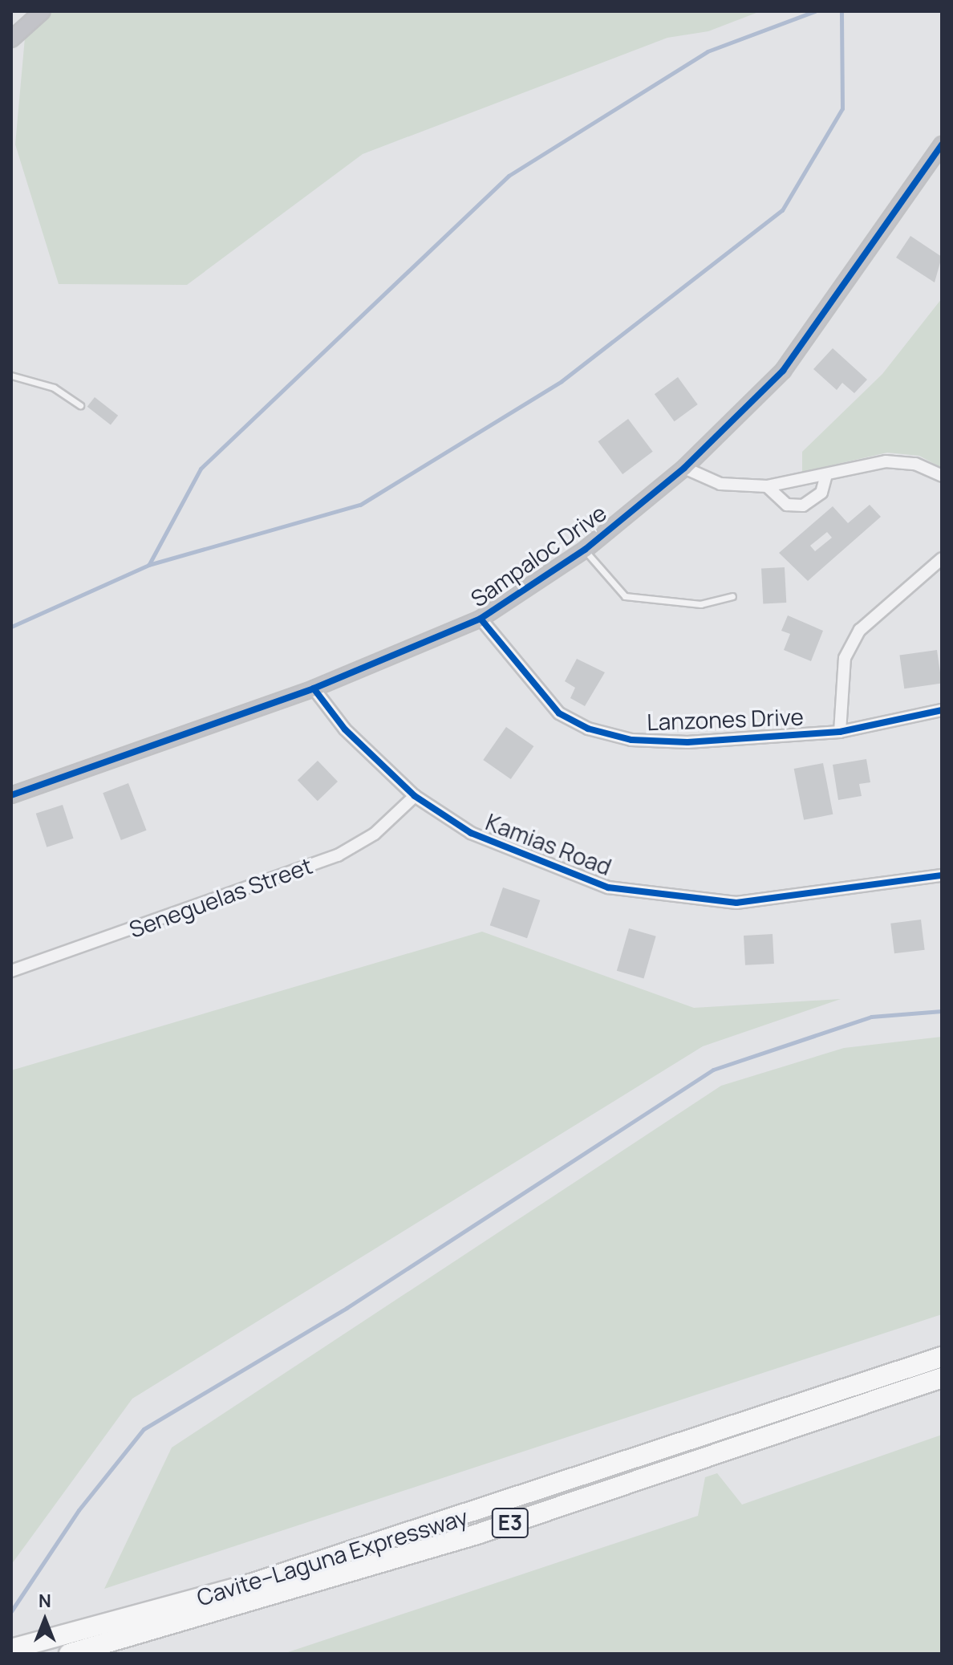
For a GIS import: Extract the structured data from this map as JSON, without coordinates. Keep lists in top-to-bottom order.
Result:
{
  "streets": {
    "highway": ["E3", "Cavite–Laguna Expressway"],
    "street": [
      "Sampaloc Drive",
      "Lanzones Drive",
      "Kamias Road",
      "Seneguelas Street"
    ]
  },
  "crossings": [
    ["Sampaloc Drive", "Lanzones Drive"],
    ["Sampaloc Drive", "Kamias Road"],
    ["Kamias Road", "Seneguelas Street"]
  ],
  "north": "top"
}
